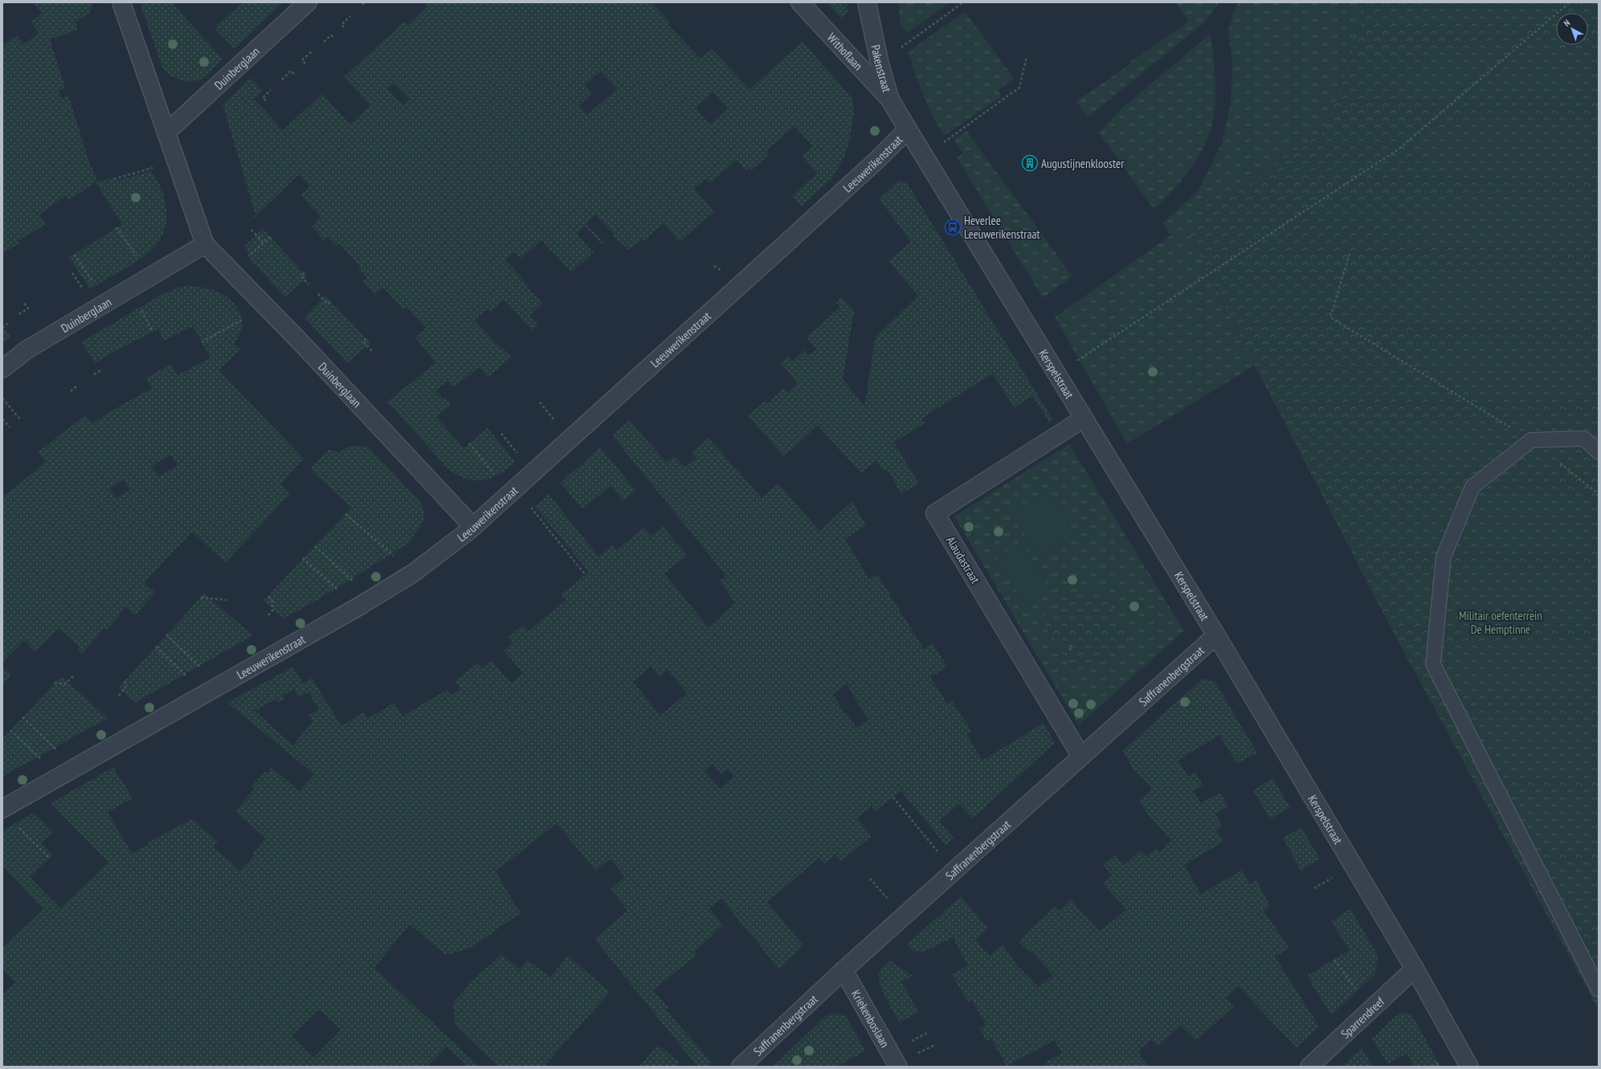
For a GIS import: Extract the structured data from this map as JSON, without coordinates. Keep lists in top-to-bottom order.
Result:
{
  "streets": {
    "street": [
      "Withoflaan",
      "Duinberglaan",
      "Pakenstraat",
      "Leeuwerikenstraat",
      "Kerspelstraat",
      "Alaudastraat",
      "Saffranenbergstraat",
      "Sparrendreef",
      "Kriekenboslaan"
    ]
  },
  "crossings": [
    ["Withoflaan", "Pakenstraat"],
    ["Duinberglaan", "Leeuwerikenstraat"],
    ["Pakenstraat", "Leeuwerikenstraat"],
    ["Pakenstraat", "Kerspelstraat"],
    ["Leeuwerikenstraat", "Kerspelstraat"],
    ["Kerspelstraat", "Alaudastraat"],
    ["Kerspelstraat", "Saffranenbergstraat"],
    ["Kerspelstraat", "Sparrendreef"],
    ["Alaudastraat", "Saffranenbergstraat"],
    ["Saffranenbergstraat", "Kriekenboslaan"]
  ],
  "parks": ["Militair oefenterrein De Hemptinne"],
  "places": {
    "building": ["Augustijnenklooster"],
    "bus stop": ["Heverlee Leeuwerikenstraat"]
  },
  "north": "top left"
}
